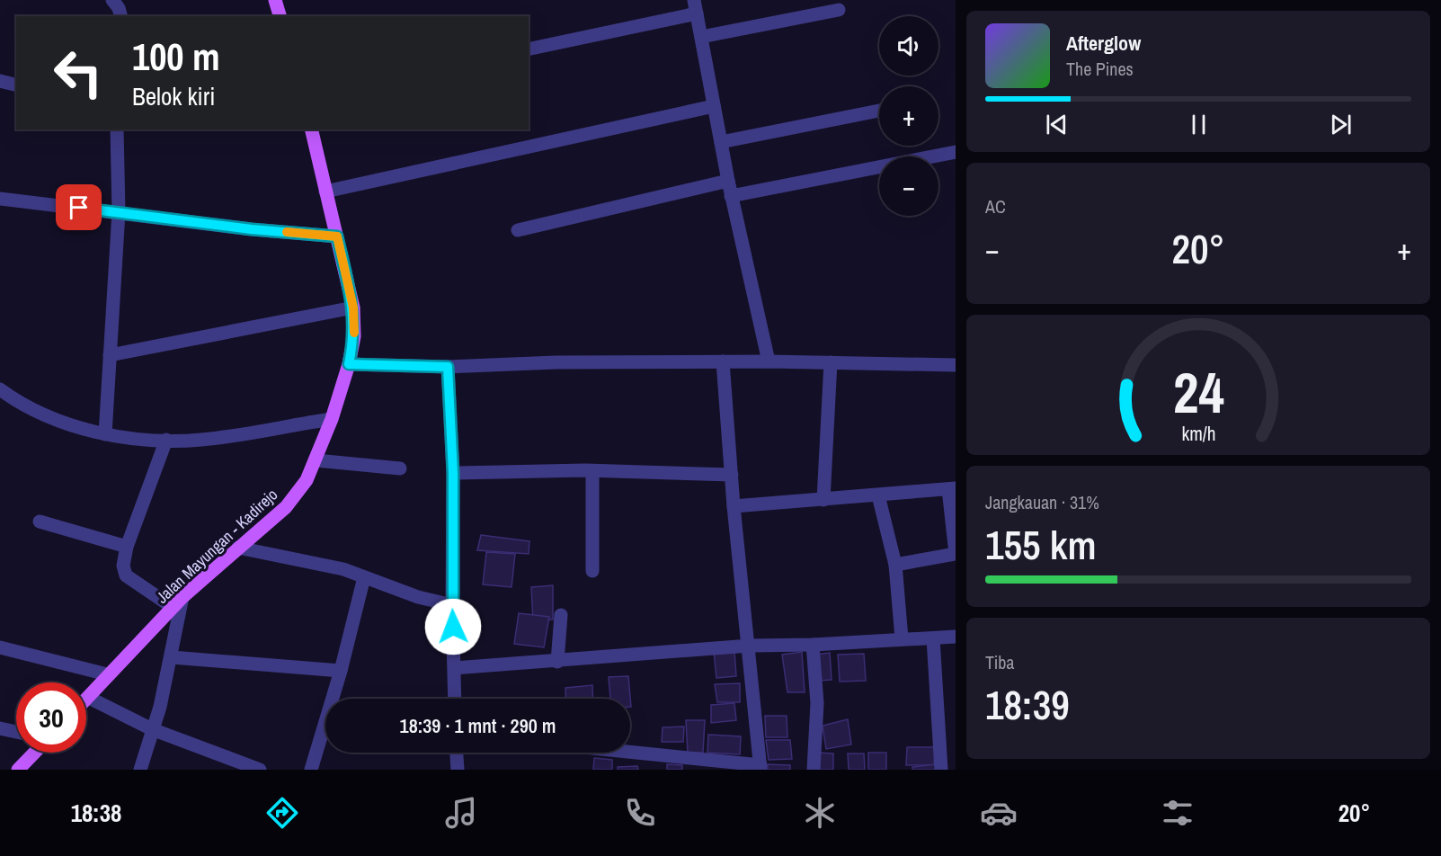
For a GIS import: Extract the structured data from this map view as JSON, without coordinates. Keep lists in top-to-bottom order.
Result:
{
  "streets": {
    "main road": ["Jalan Mayungan - Kadirejo"]
  },
  "page": {
    "map_buttons": ["+", "−"],
    "turn": ["100 m", "Belok kiri"],
    "song": ["Afterglow", "The Pines"],
    "tile": [
      "AC",
      ["Jangkauan · 31%", "155 km"],
      ["Tiba", "18:39"]
    ],
    "heat": ["−", "20°", "+"],
    "limit": "30",
    "trip": "18:39 · 1 mnt · 290 m",
    "tabs": ["18:38", "20°"],
    "gauge": ["24", "km/h"]
  }
}
